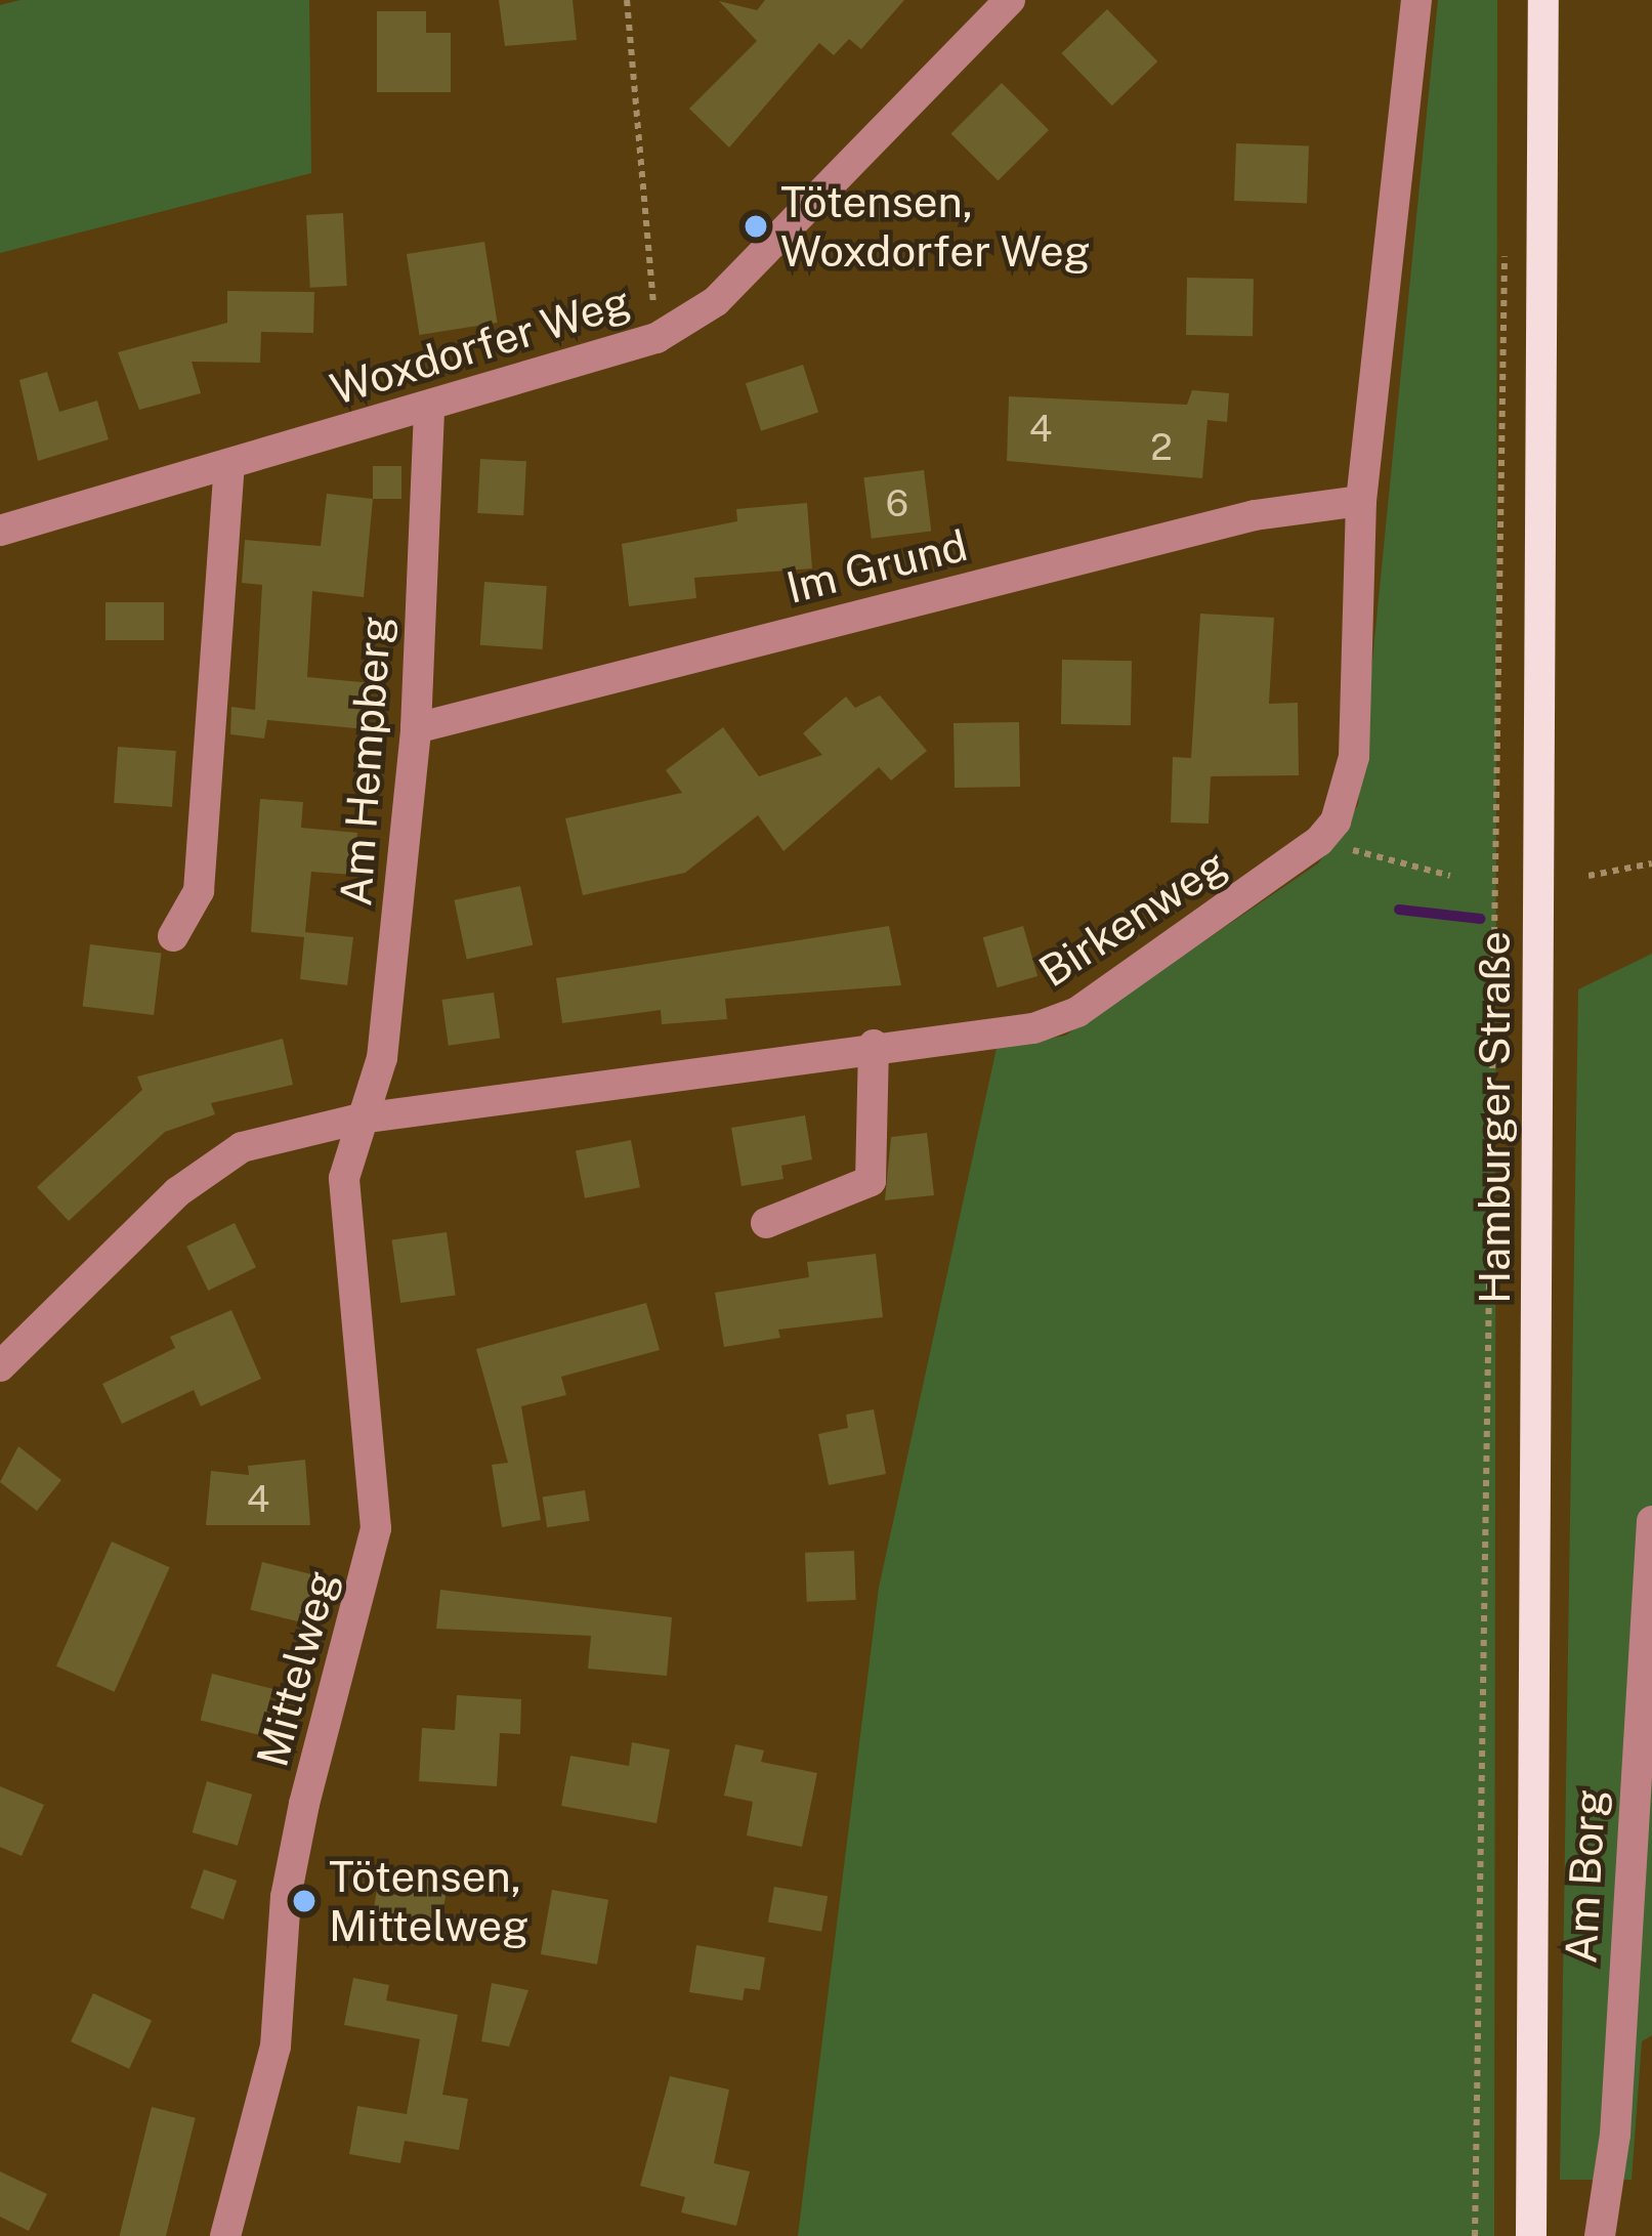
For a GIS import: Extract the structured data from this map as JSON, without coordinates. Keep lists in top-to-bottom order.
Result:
{
  "streets": {
    "main road": ["Hamburger Straße"],
    "street": [
      "Woxdorfer Weg",
      "Im Grund",
      "Am Hempberg",
      "Birkenweg",
      "Mittelweg",
      "Am Borg"
    ]
  },
  "crossings": [
    ["Woxdorfer Weg", "Am Hempberg"],
    ["Im Grund", "Am Hempberg"],
    ["Im Grund", "Birkenweg"],
    ["Am Hempberg", "Birkenweg"],
    ["Am Hempberg", "Mittelweg"],
    ["Birkenweg", "Mittelweg"]
  ],
  "places": ["Tötensen, Woxdorfer Weg", "Tötensen, Mittelweg"],
  "house_numbers": [
    "4",
    "2",
    "6",
    "4"
  ]
}
